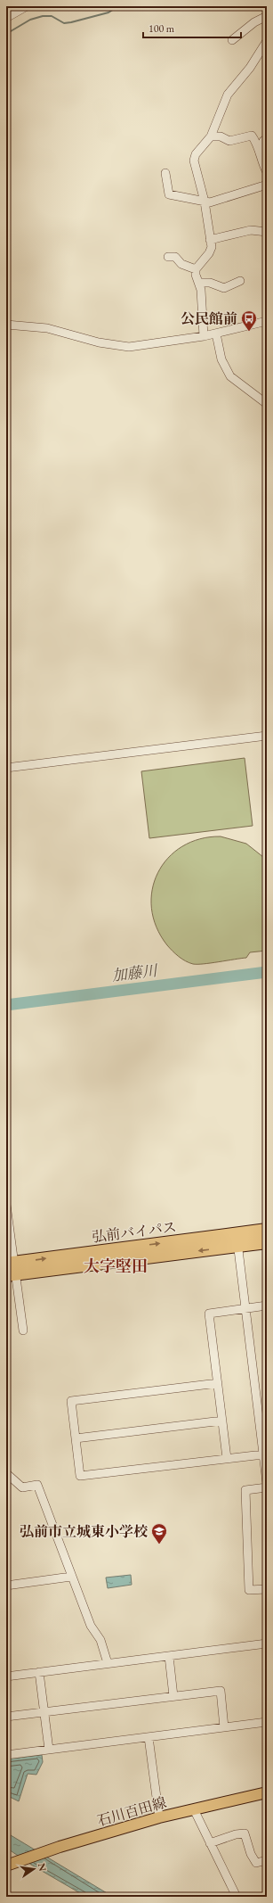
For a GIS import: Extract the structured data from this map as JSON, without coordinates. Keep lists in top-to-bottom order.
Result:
{
  "streets": {
    "highway": ["弘前バイパス"],
    "main road": ["石川百田線"]
  },
  "districts": ["大字堅田"],
  "water": ["加藤川"],
  "places": {
    "bus stop": ["公民館前"],
    "school or university": ["弘前市立城東小学校"]
  },
  "scale_bar": "100 m",
  "north": "right"
}
